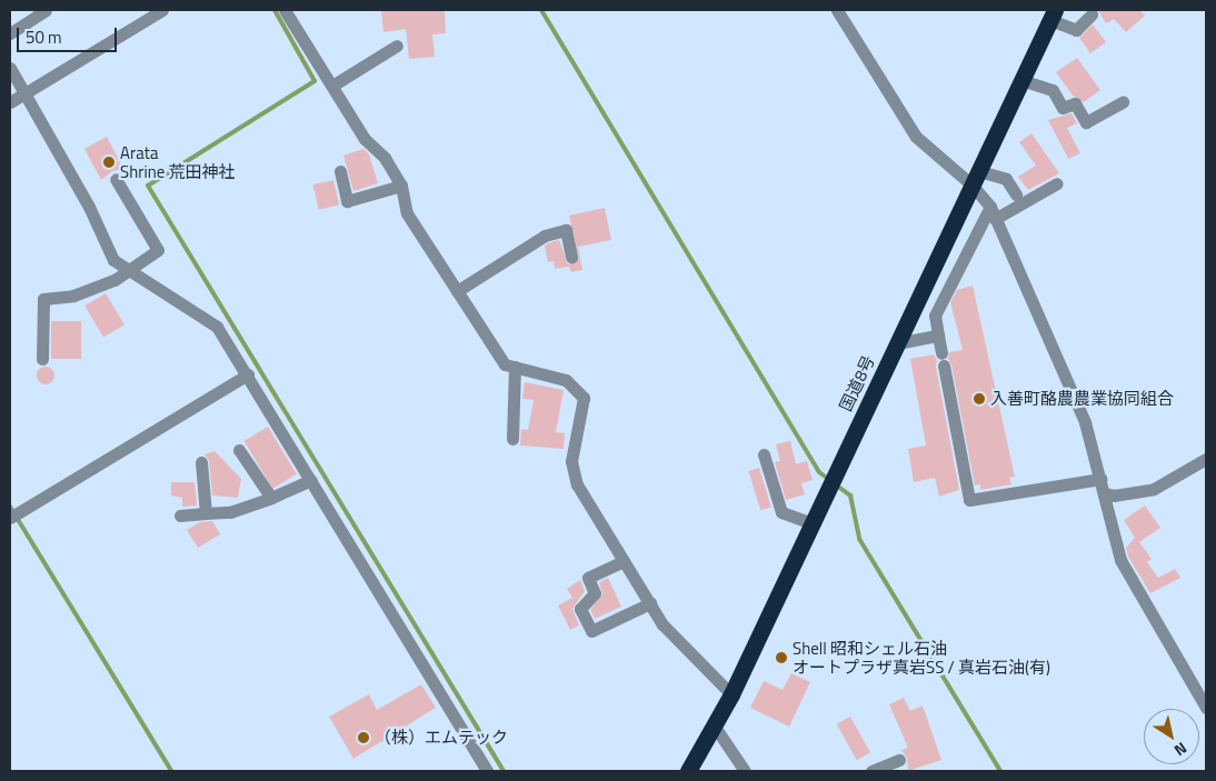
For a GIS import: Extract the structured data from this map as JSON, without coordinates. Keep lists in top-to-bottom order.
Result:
{
  "streets": {
    "highway": ["国道8号"]
  },
  "places": [
    "Arata Shrine 荒田神社",
    "入善町酪農農業協同組合",
    "Shell 昭和シェル石油 オートプラザ真岩SS / 真岩石油(有)",
    "（株）エムテック"
  ],
  "scale_bar": "50 m",
  "north": "bottom right"
}
